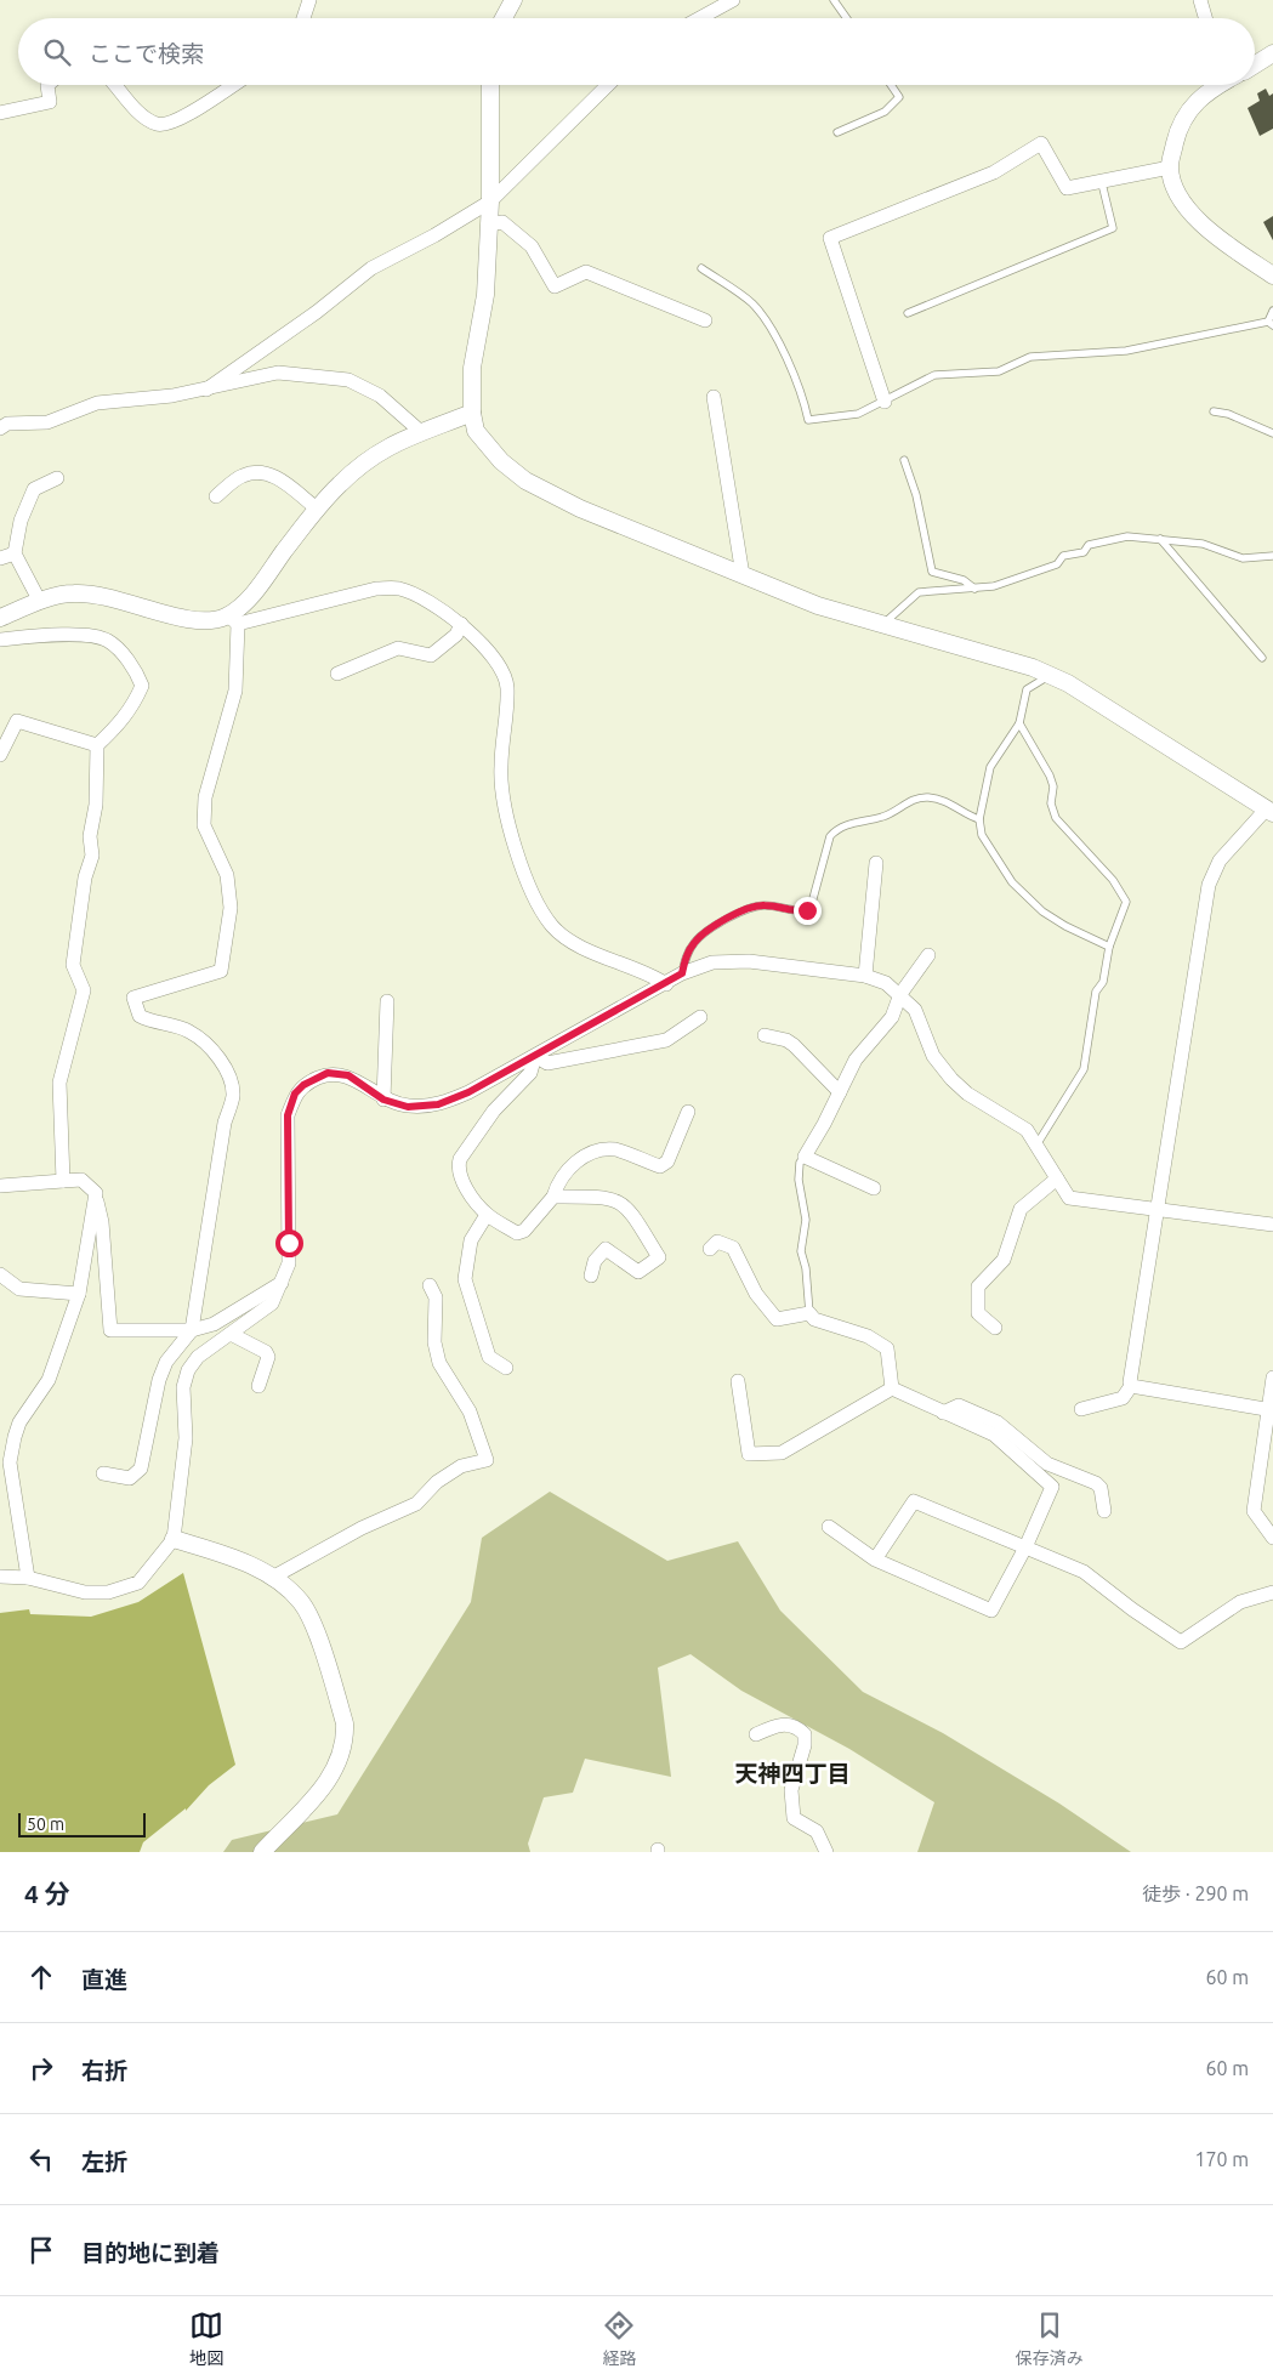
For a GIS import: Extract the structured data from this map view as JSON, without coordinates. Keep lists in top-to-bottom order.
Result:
{
  "districts": ["天神四丁目"],
  "scale_bar": "50 m",
  "page": {
    "search": "ここで検索",
    "scale": "50 m",
    "heading": ["4 分", "徒歩 · 290 m"],
    "list": [
      ["直進", "60 m"],
      ["右折", "60 m"],
      ["左折", "170 m"],
      "目的地に到着"
    ],
    "nav": ["地図", "経路", "保存済み"]
  }
}
